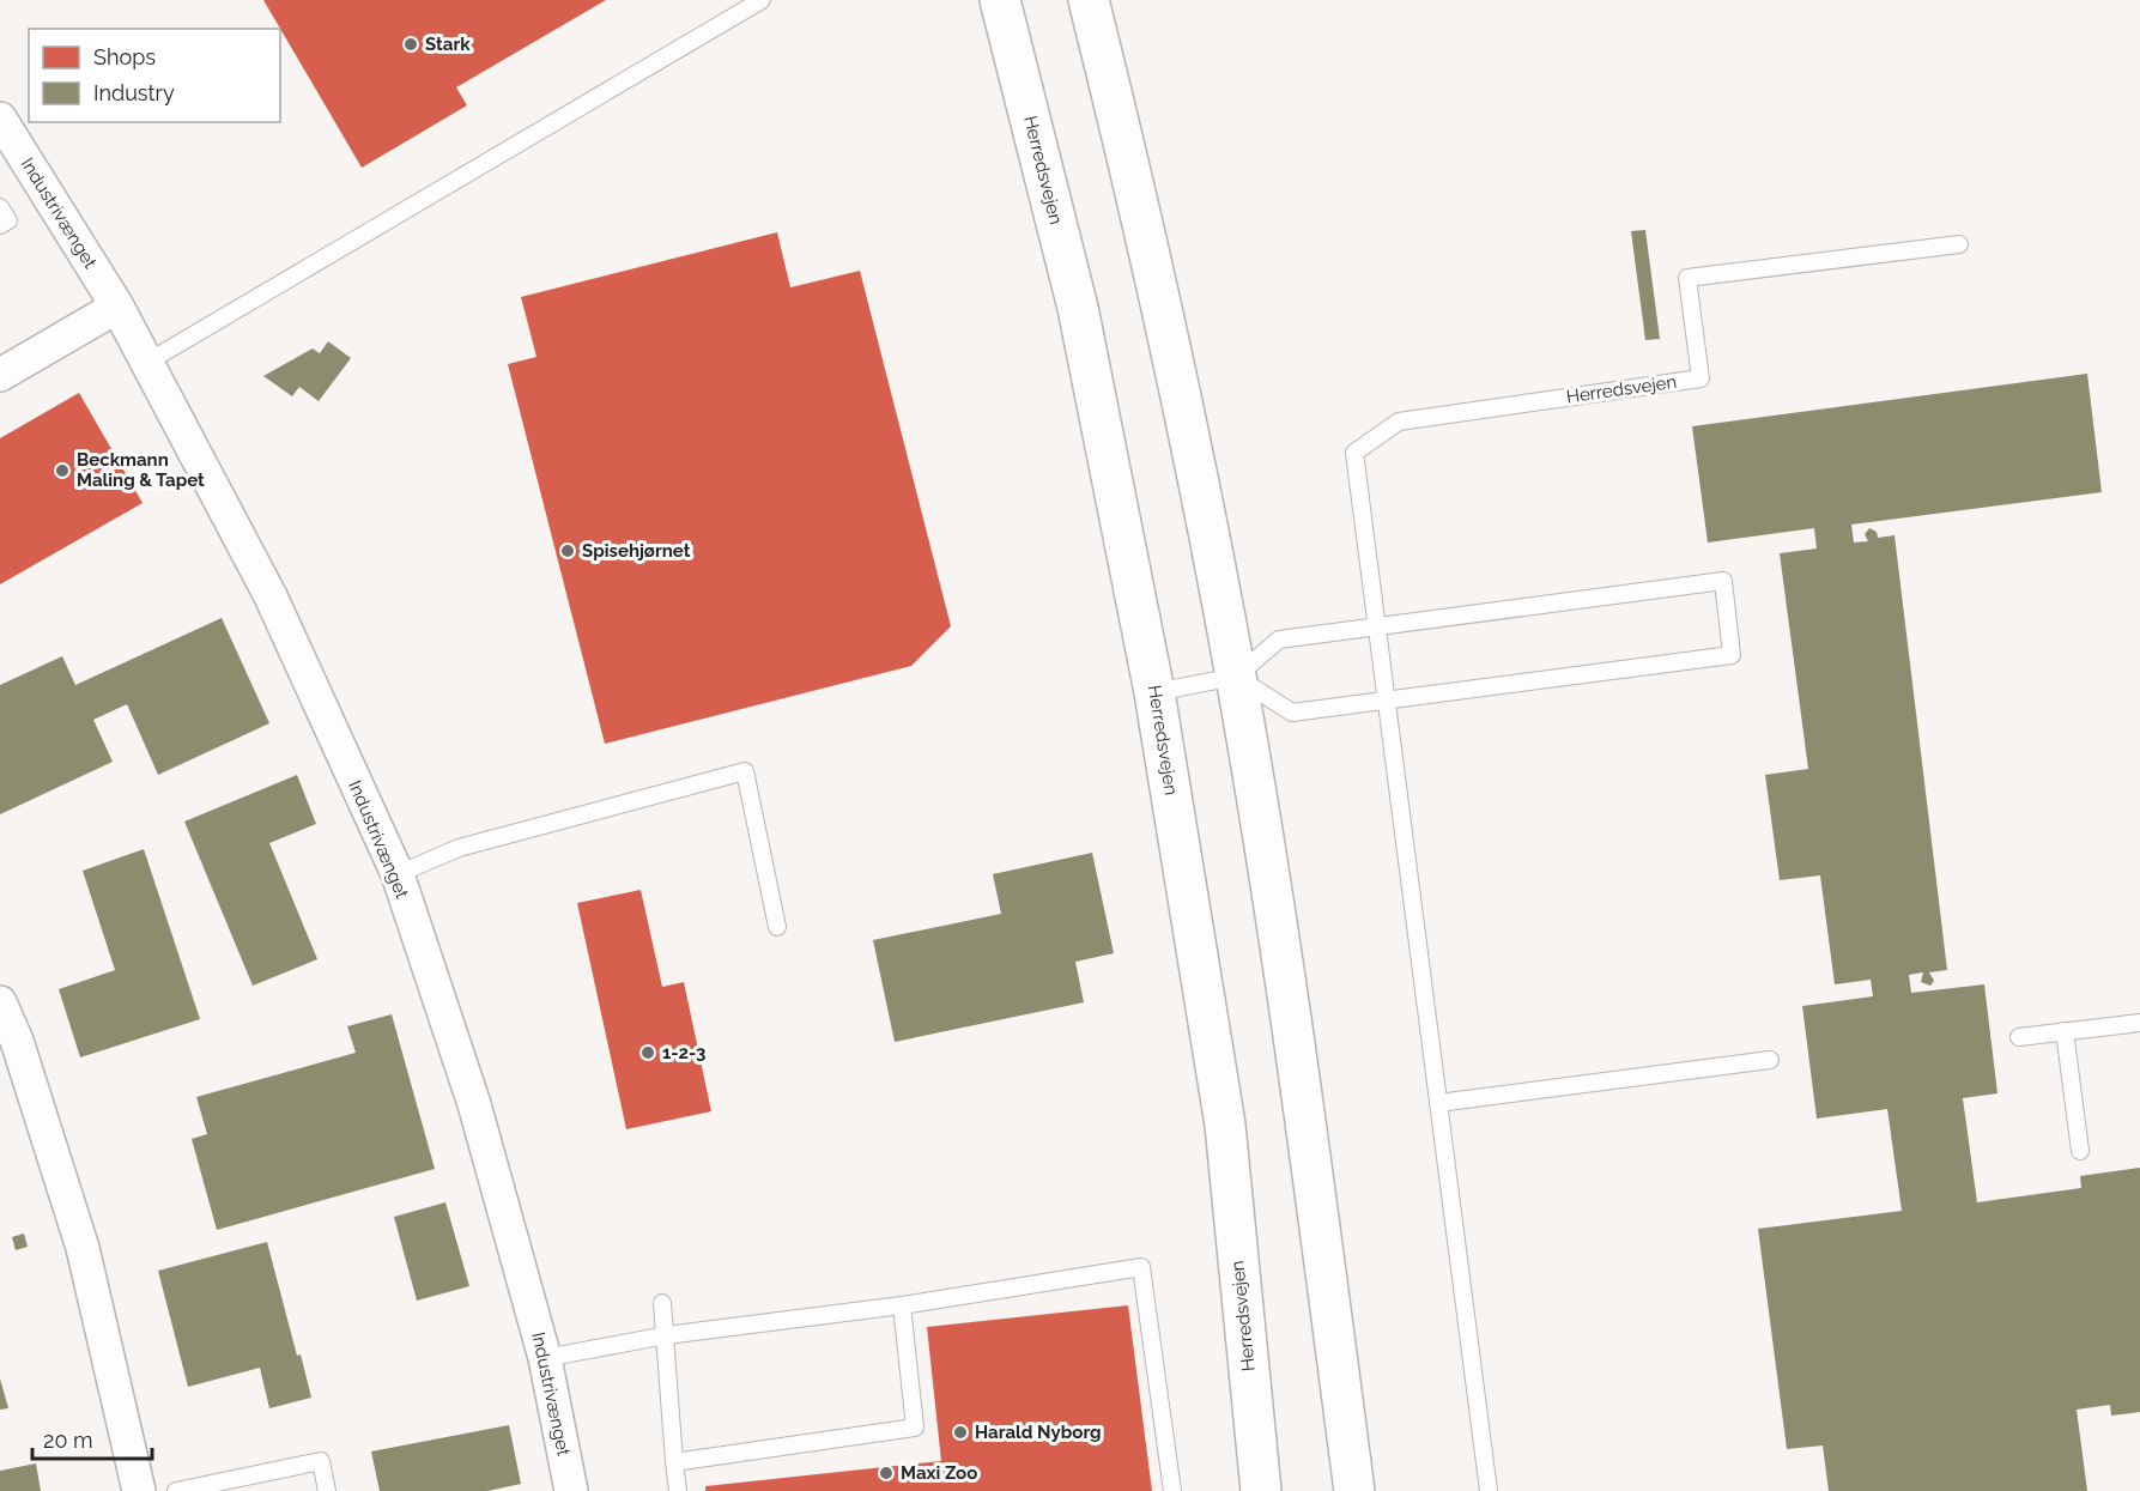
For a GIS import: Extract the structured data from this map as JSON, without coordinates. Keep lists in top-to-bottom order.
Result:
{
  "streets": {
    "street": ["Herredsvejen", "Industrivænget"]
  },
  "places": [
    "Stark",
    "Beckmann Maling & Tapet",
    "Spisehjørnet",
    "1-2-3",
    "Harald Nyborg",
    "Maxi Zoo"
  ],
  "legend": ["Shops", "Industry"],
  "scale_bar": "20 m"
}
